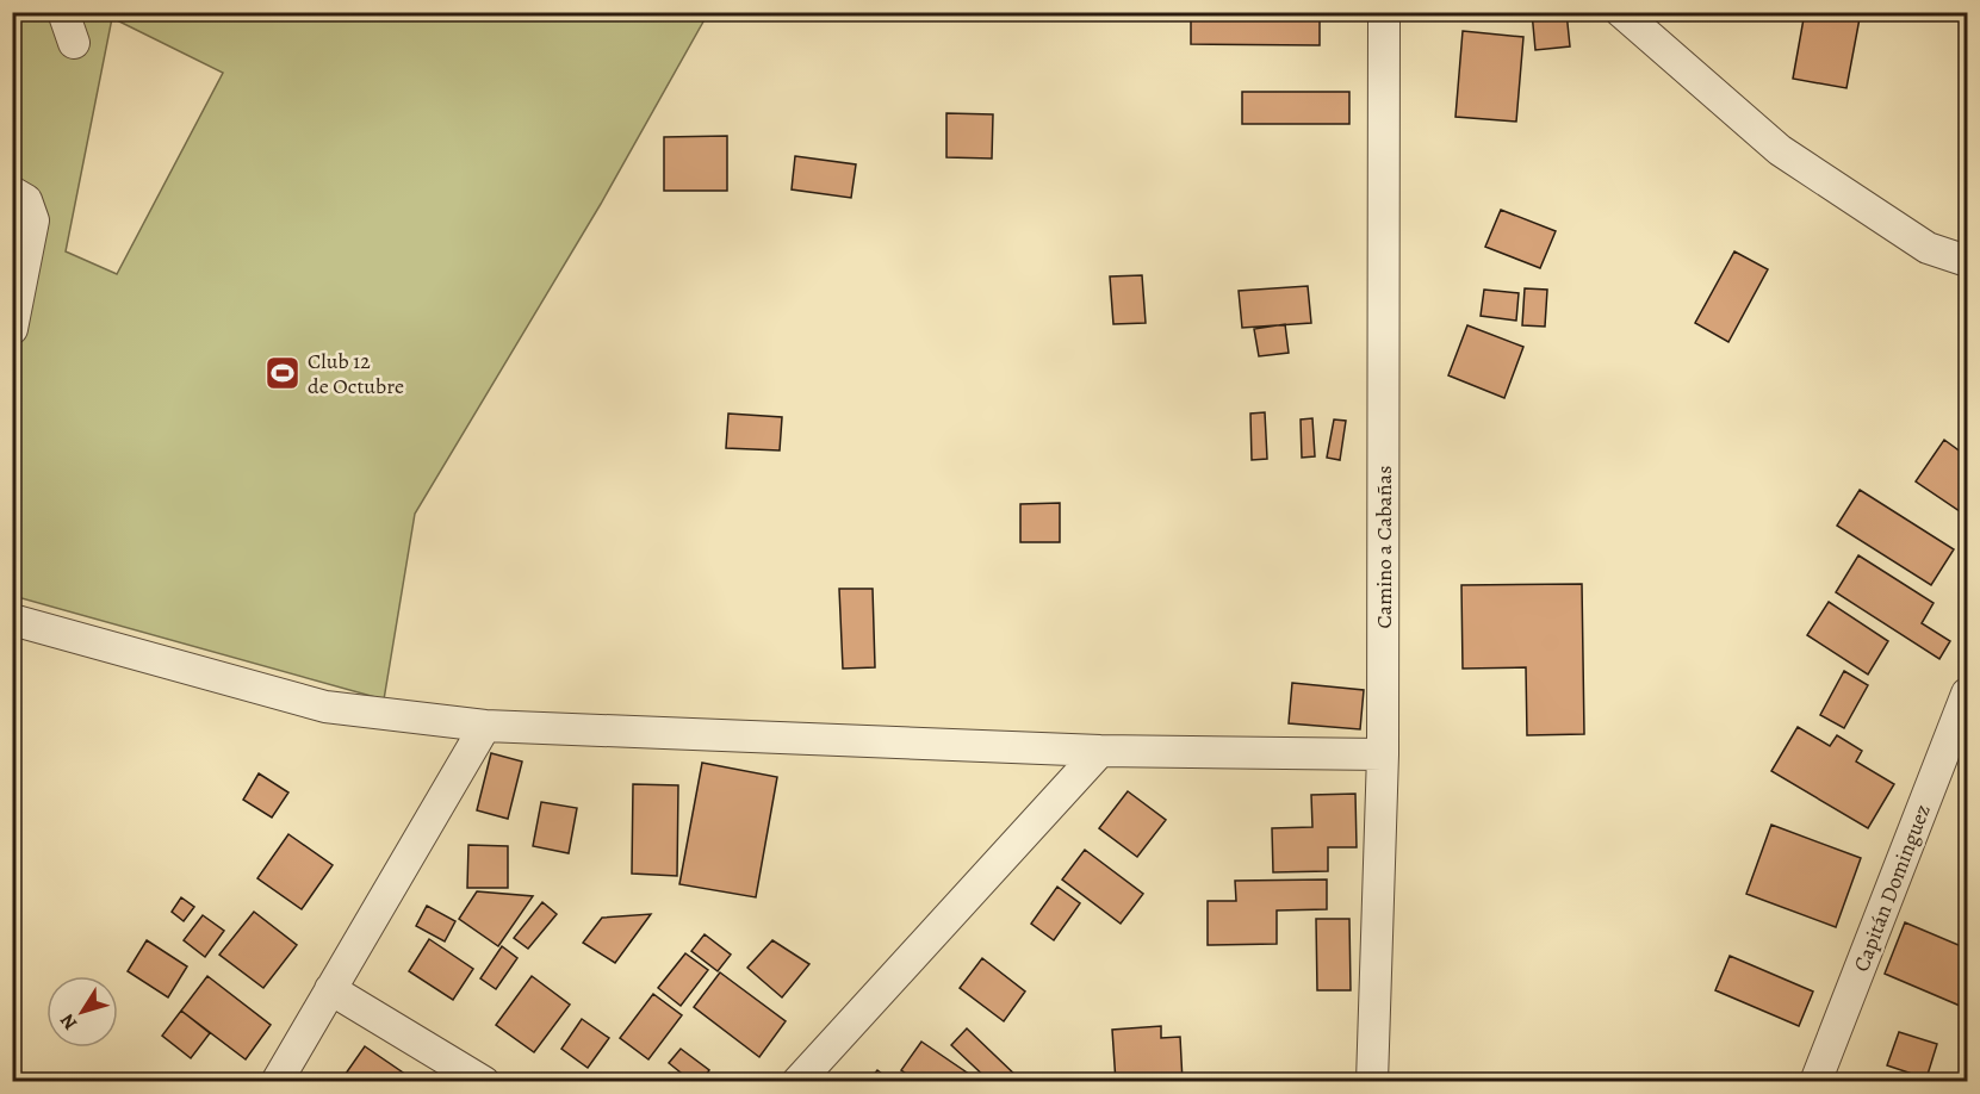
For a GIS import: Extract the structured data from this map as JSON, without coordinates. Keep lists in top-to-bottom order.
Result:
{
  "streets": {
    "street": ["Camino a Cabañas", "Capitán Dominguez"]
  },
  "places": {
    "sports": ["Club 12 de Octubre"]
  },
  "north": "bottom left"
}
